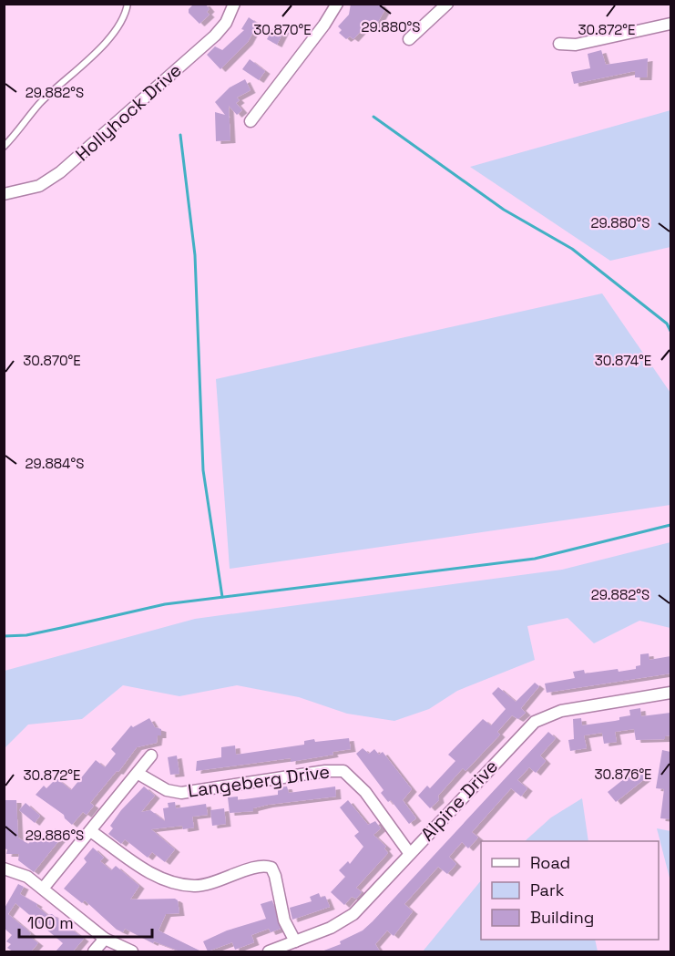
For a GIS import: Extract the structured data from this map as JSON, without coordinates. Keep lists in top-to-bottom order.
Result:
{
  "streets": {
    "street": ["Hollyhock Drive", "Langeberg Drive", "Alpine Drive"]
  },
  "crossings": [
    ["Langeberg Drive", "Alpine Drive"]
  ],
  "legend": ["Road", "Park", "Building"],
  "scale_bar": "100 m",
  "coordinates": [
    "29.880°S",
    "30.870°E",
    "30.872°E",
    "29.882°S",
    "30.874°E",
    "29.884°S",
    "30.876°E",
    "29.886°S"
  ]
}
